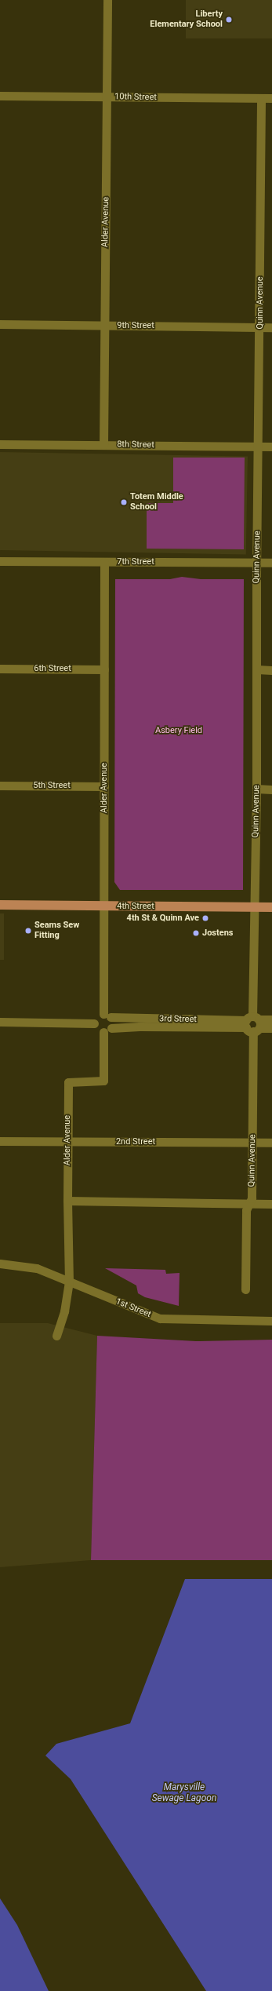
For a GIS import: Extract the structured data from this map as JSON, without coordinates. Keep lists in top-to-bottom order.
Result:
{
  "streets": {
    "main road": ["4th Street"],
    "street": [
      "10th Street",
      "Alder Avenue",
      "Quinn Avenue",
      "9th Street",
      "8th Street",
      "7th Street",
      "6th Street",
      "5th Street",
      "3rd Street",
      "2nd Street",
      "1st Street"
    ]
  },
  "crossings": [
    ["10th Street", "Alder Avenue"],
    ["10th Street", "Quinn Avenue"],
    ["Alder Avenue", "9th Street"],
    ["Alder Avenue", "8th Street"],
    ["Alder Avenue", "7th Street"],
    ["Alder Avenue", "6th Street"],
    ["Alder Avenue", "5th Street"],
    ["Alder Avenue", "4th Street"],
    ["Alder Avenue", "3rd Street"],
    ["Alder Avenue", "2nd Street"],
    ["Alder Avenue", "1st Street"],
    ["Quinn Avenue", "9th Street"],
    ["Quinn Avenue", "8th Street"],
    ["Quinn Avenue", "7th Street"],
    ["Quinn Avenue", "4th Street"],
    ["Quinn Avenue", "3rd Street"],
    ["Quinn Avenue", "2nd Street"]
  ],
  "water": ["Marysville Sewage Lagoon"],
  "parks": ["Asbery Field"],
  "places": [
    "Liberty Elementary School",
    "Totem Middle School",
    "4th St & Quinn Ave",
    "Seams Sew Fitting",
    "Jostens"
  ]
}
